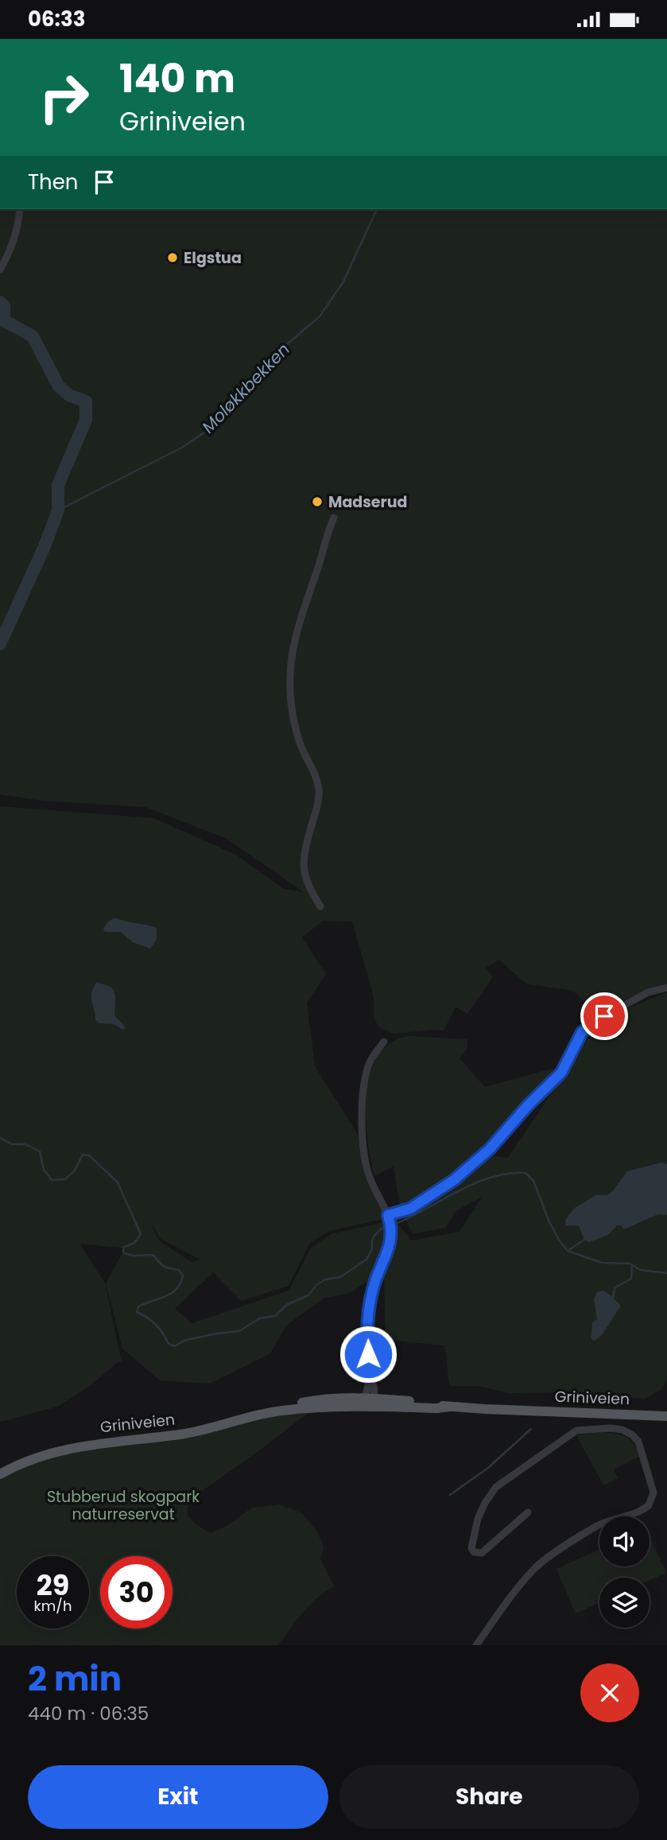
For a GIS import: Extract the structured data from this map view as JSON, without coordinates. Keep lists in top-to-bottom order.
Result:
{
  "streets": {
    "main road": ["Griniveien"]
  },
  "water": ["Moløkkbekken"],
  "parks": ["Stubberud skogpark naturreservat"],
  "places": ["Elgstua", "Madserud"],
  "page": {
    "status": "06:33",
    "turn": ["140 m", "Griniveien"],
    "then": "Then",
    "speed": "29 km/h",
    "limit": "30",
    "heading": ["2 min", "440 m · 06:35"],
    "buttons": ["Exit", "Share"]
  }
}
